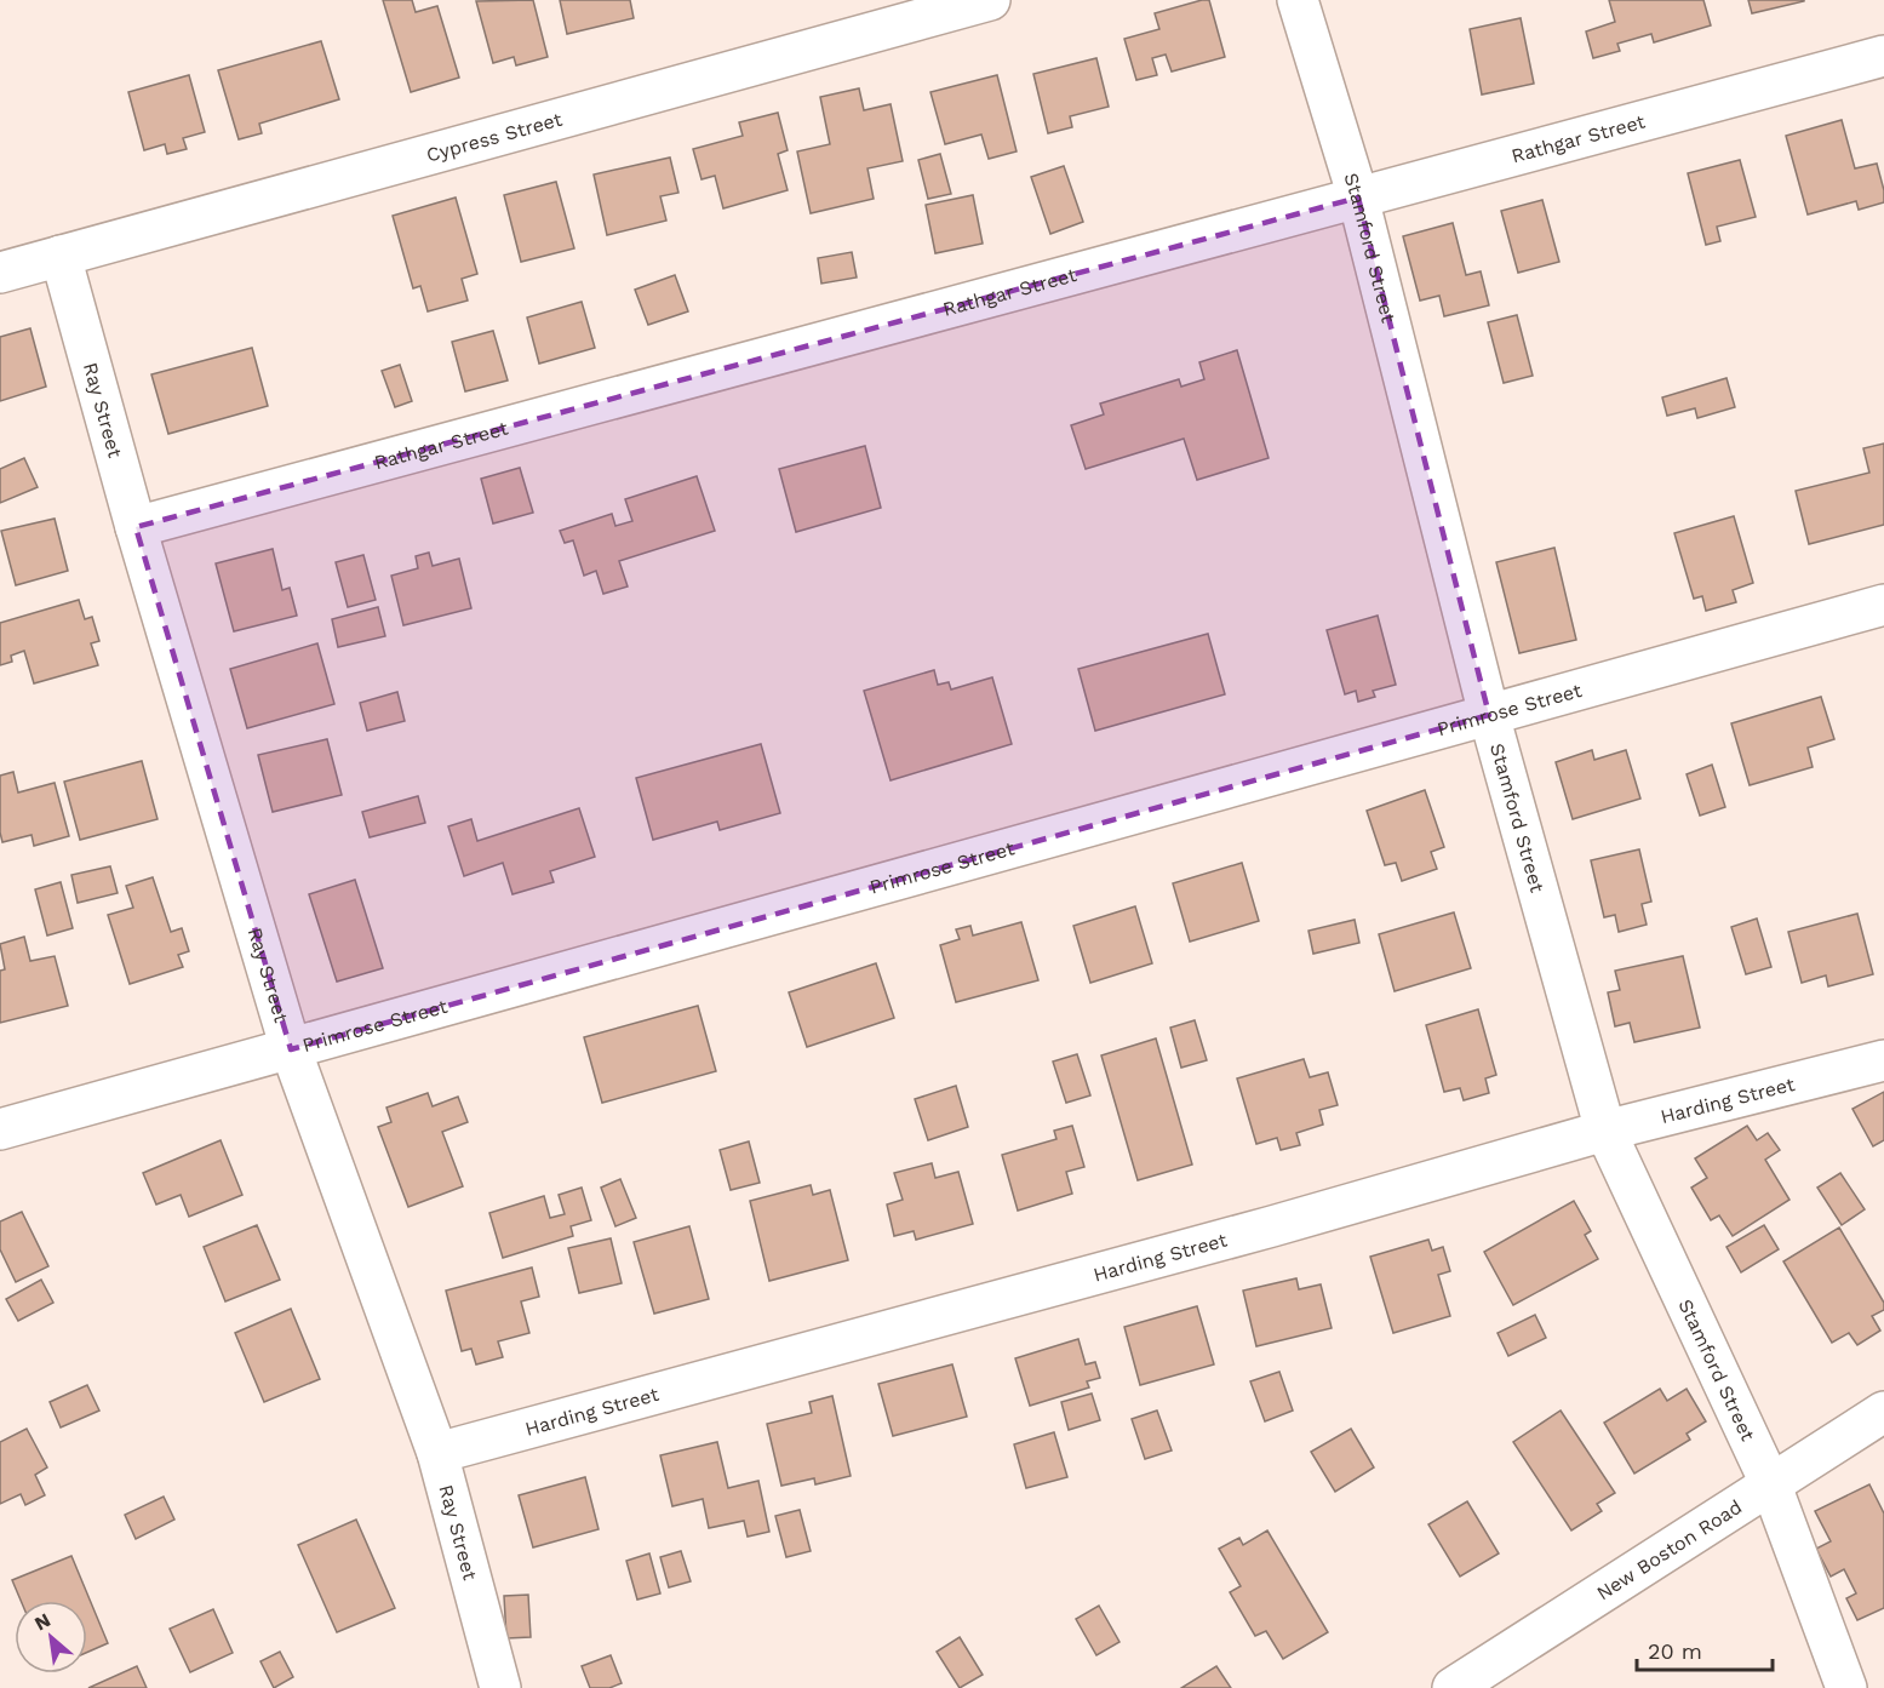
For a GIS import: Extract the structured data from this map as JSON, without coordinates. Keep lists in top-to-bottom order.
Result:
{
  "streets": {
    "street": [
      "Cypress Street",
      "Rathgar Street",
      "Stamford Street",
      "Ray Street",
      "Primrose Street",
      "Harding Street",
      "New Boston Road"
    ]
  },
  "crossings": [
    ["Cypress Street", "Ray Street"],
    ["Rathgar Street", "Stamford Street"],
    ["Rathgar Street", "Ray Street"],
    ["Stamford Street", "Primrose Street"],
    ["Stamford Street", "Harding Street"],
    ["Stamford Street", "New Boston Road"],
    ["Ray Street", "Primrose Street"],
    ["Ray Street", "Harding Street"]
  ],
  "scale_bar": "20 m",
  "north": "top left"
}
